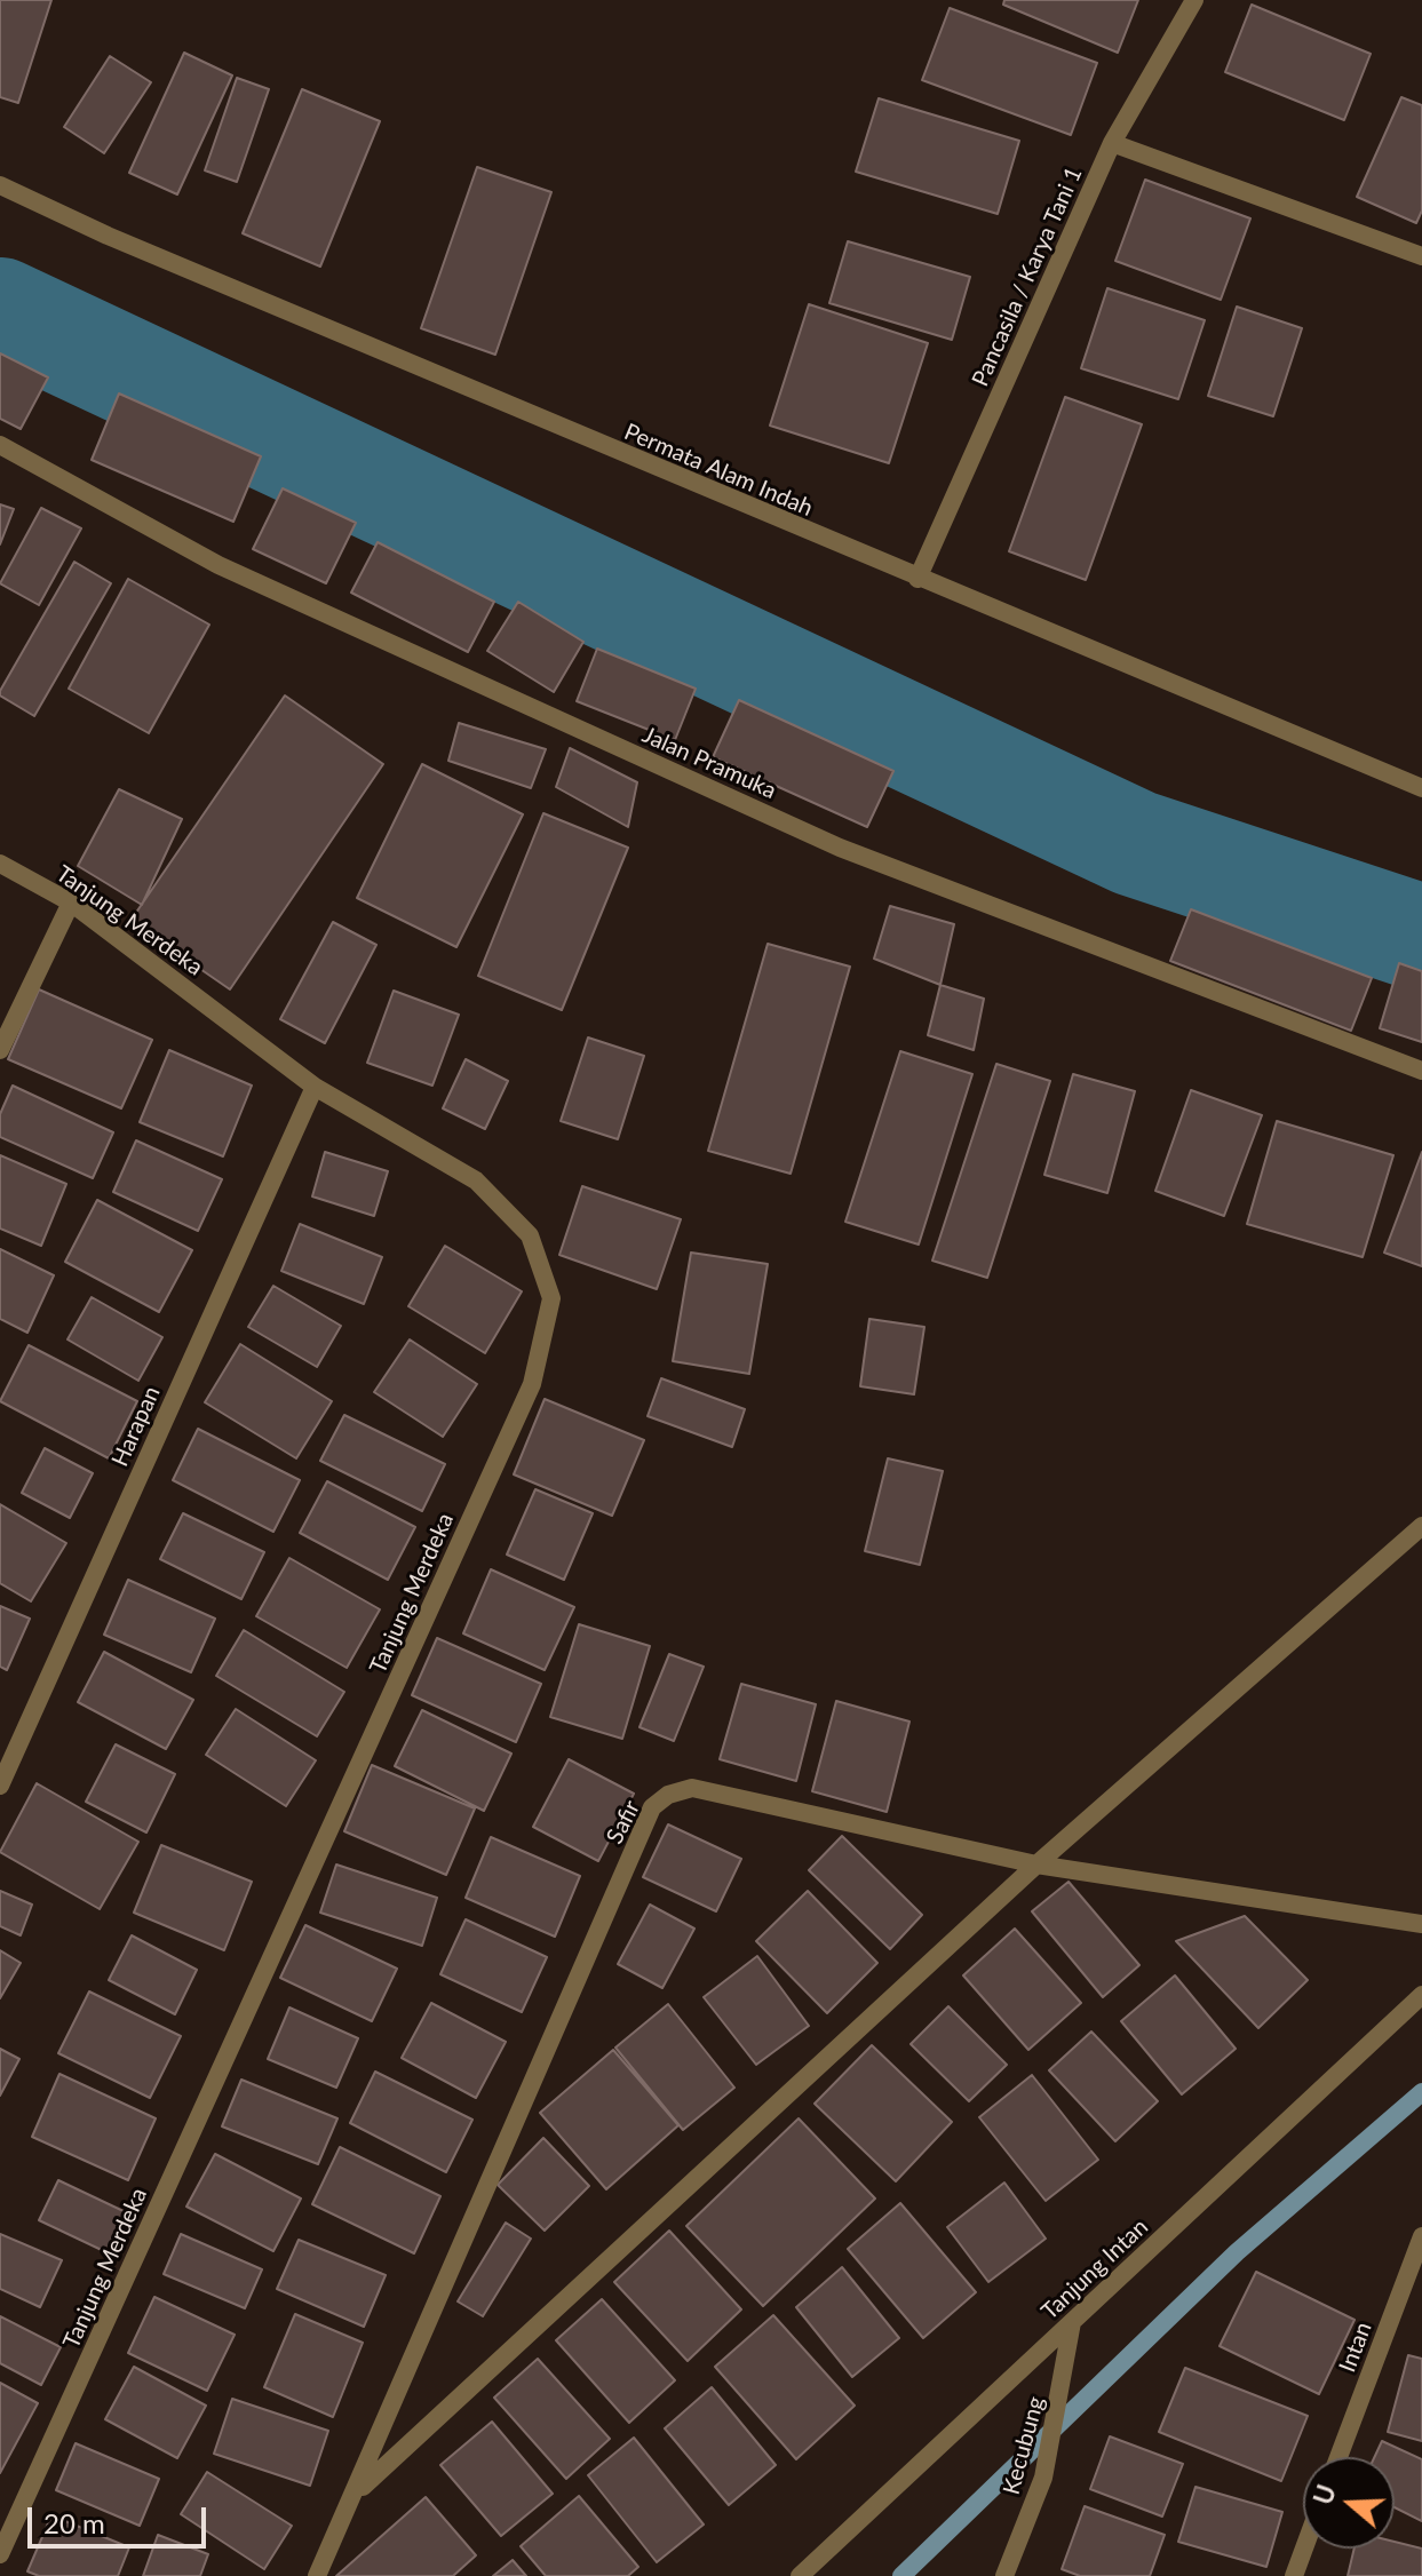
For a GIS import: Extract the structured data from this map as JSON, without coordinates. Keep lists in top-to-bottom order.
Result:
{
  "streets": {
    "street": [
      "Pancasila / Karya Tani 1",
      "Permata Alam Indah",
      "Jalan Pramuka",
      "Tanjung Merdeka",
      "Harapan",
      "Safir",
      "Tanjung Intan",
      "Intan",
      "Kecubung"
    ]
  },
  "crossings": [
    ["Pancasila / Karya Tani 1", "Permata Alam Indah"],
    ["Tanjung Merdeka", "Harapan"],
    ["Tanjung Intan", "Kecubung"]
  ],
  "scale_bar": "20 m",
  "north": "left"
}
